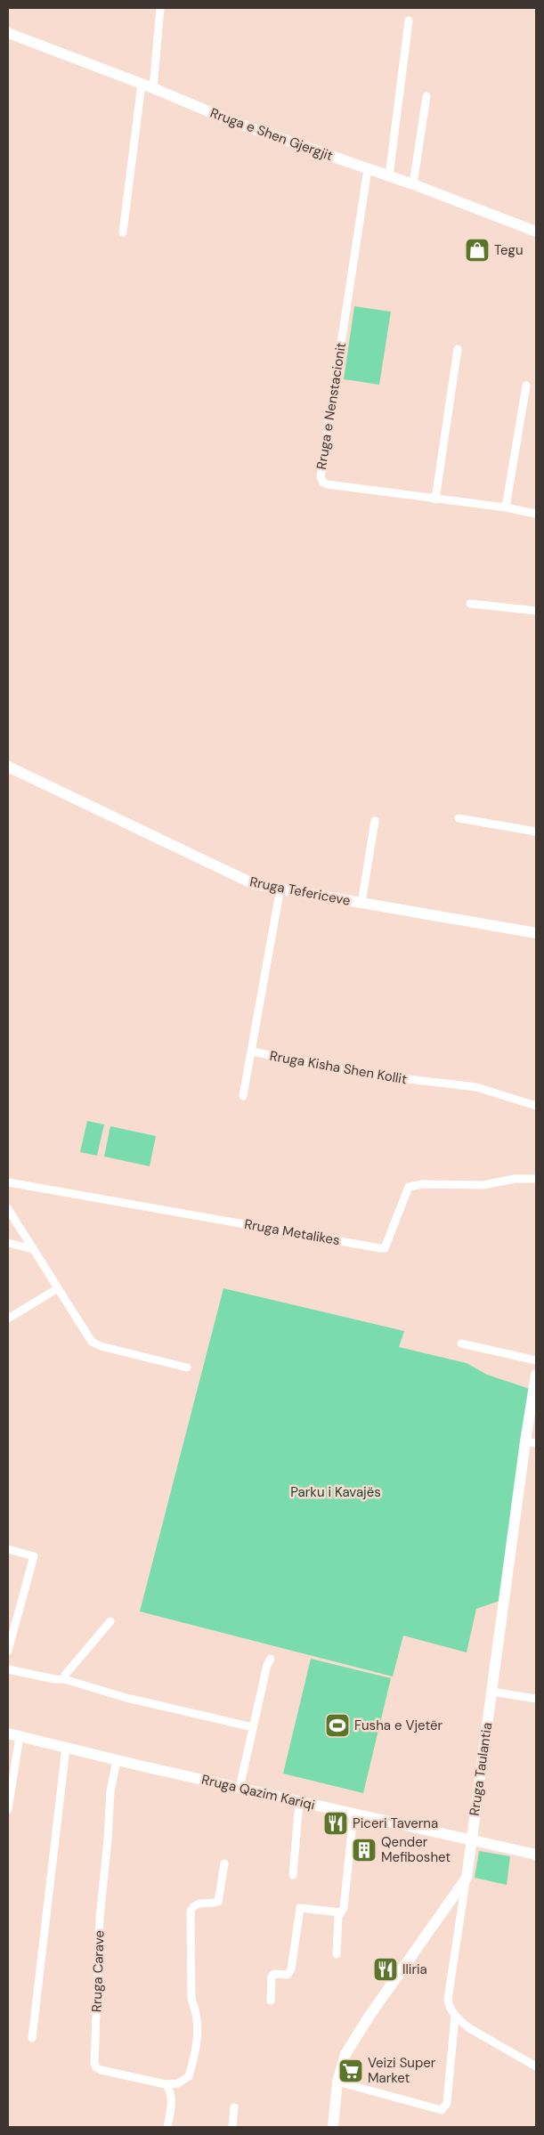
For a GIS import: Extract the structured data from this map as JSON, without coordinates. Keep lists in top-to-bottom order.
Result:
{
  "streets": {
    "street": [
      "Rruga e Shen Gjergjit",
      "Rruga e Nenstacionit",
      "Rruga Tefericeve",
      "Rruga Kisha Shen Kollit",
      "Rruga Metalikes",
      "Rruga Taulantia",
      "Rruga Qazim Kariqi",
      "Rruga Carave"
    ]
  },
  "crossings": [
    ["Rruga e Shen Gjergjit", "Rruga e Nenstacionit"],
    ["Rruga Tefericeve", "Rruga Kisha Shen Kollit"],
    ["Rruga Taulantia", "Rruga Qazim Kariqi"],
    ["Rruga Qazim Kariqi", "Rruga Carave"]
  ],
  "parks": ["Parku i Kavajës"],
  "places": {
    "shop": ["Tegu"],
    "sports": ["Fusha e Vjetër"],
    "restaurant": ["Piceri Taverna", "Iliria"],
    "building": ["Qender Mefiboshet"],
    "supermarket": ["Veizi Super Market"]
  }
}
